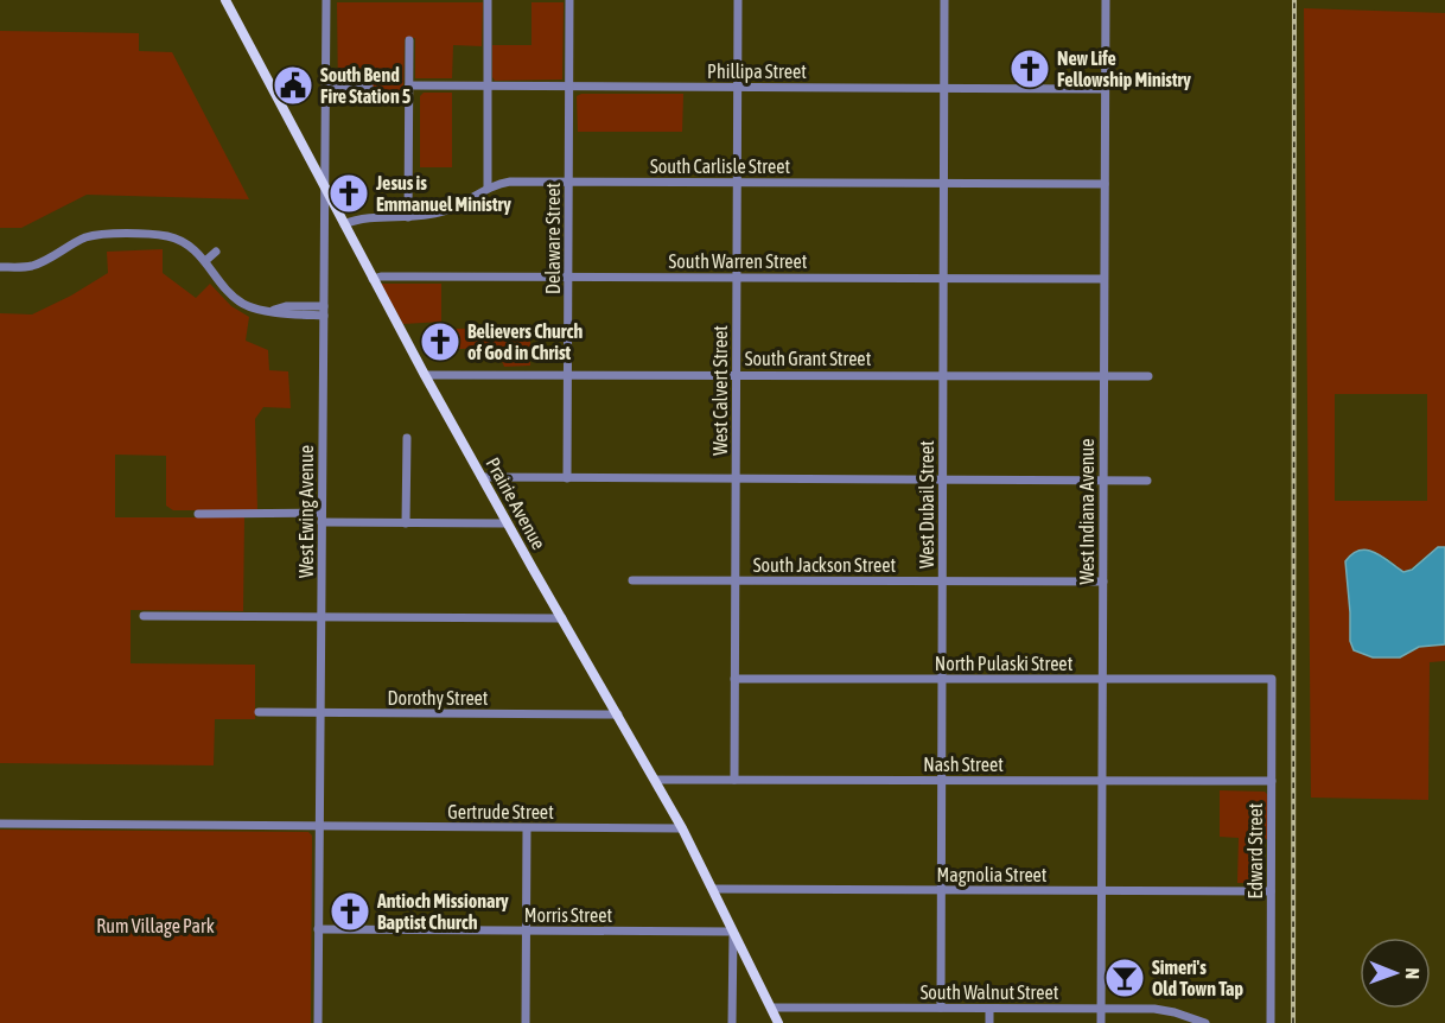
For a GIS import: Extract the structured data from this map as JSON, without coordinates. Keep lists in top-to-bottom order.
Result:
{
  "streets": {
    "main road": ["Prairie Avenue"],
    "street": [
      "Phillipa Street",
      "South Carlisle Street",
      "Delaware Street",
      "South Warren Street",
      "South Grant Street",
      "West Calvert Street",
      "West Dubail Street",
      "West Ewing Avenue",
      "West Indiana Avenue",
      "South Jackson Street",
      "North Pulaski Street",
      "Dorothy Street",
      "Nash Street",
      "Gertrude Street",
      "Edward Street",
      "Magnolia Street",
      "Morris Street",
      "South Walnut Street"
    ]
  },
  "crossings": [
    ["Phillipa Street", "Delaware Street"],
    ["Phillipa Street", "West Calvert Street"],
    ["Phillipa Street", "West Dubail Street"],
    ["Phillipa Street", "West Indiana Avenue"],
    ["South Carlisle Street", "Delaware Street"],
    ["South Carlisle Street", "West Calvert Street"],
    ["South Carlisle Street", "Prairie Avenue"],
    ["South Carlisle Street", "West Dubail Street"],
    ["South Carlisle Street", "West Indiana Avenue"],
    ["Delaware Street", "South Warren Street"],
    ["Delaware Street", "South Grant Street"],
    ["South Warren Street", "West Calvert Street"],
    ["South Warren Street", "Prairie Avenue"],
    ["South Warren Street", "West Dubail Street"],
    ["South Warren Street", "West Indiana Avenue"],
    ["South Grant Street", "West Calvert Street"],
    ["South Grant Street", "Prairie Avenue"],
    ["South Grant Street", "West Dubail Street"],
    ["South Grant Street", "West Indiana Avenue"],
    ["West Calvert Street", "South Jackson Street"],
    ["West Calvert Street", "North Pulaski Street"],
    ["West Calvert Street", "Nash Street"],
    ["Prairie Avenue", "West Ewing Avenue"],
    ["Prairie Avenue", "Dorothy Street"],
    ["Prairie Avenue", "Nash Street"],
    ["Prairie Avenue", "Gertrude Street"],
    ["Prairie Avenue", "Magnolia Street"],
    ["Prairie Avenue", "Morris Street"],
    ["Prairie Avenue", "South Walnut Street"],
    ["West Dubail Street", "South Jackson Street"],
    ["West Dubail Street", "North Pulaski Street"],
    ["West Dubail Street", "Nash Street"],
    ["West Dubail Street", "Magnolia Street"],
    ["West Dubail Street", "South Walnut Street"],
    ["West Ewing Avenue", "Dorothy Street"],
    ["West Ewing Avenue", "Gertrude Street"],
    ["West Ewing Avenue", "Morris Street"],
    ["West Indiana Avenue", "South Jackson Street"],
    ["West Indiana Avenue", "North Pulaski Street"],
    ["West Indiana Avenue", "Nash Street"],
    ["West Indiana Avenue", "Magnolia Street"],
    ["West Indiana Avenue", "South Walnut Street"],
    ["North Pulaski Street", "Edward Street"],
    ["Nash Street", "Edward Street"],
    ["Edward Street", "Magnolia Street"]
  ],
  "parks": ["Rum Village Park"],
  "places": {
    "church": [
      "New Life Fellowship Ministry",
      "Jesus is Emmanuel Ministry",
      "Believers Church of God in Christ",
      "Antioch Missionary Baptist Church"
    ],
    "public building": ["South Bend Fire Station 5"],
    "bar": ["Simeri's Old Town Tap"]
  },
  "north": "right"
}
